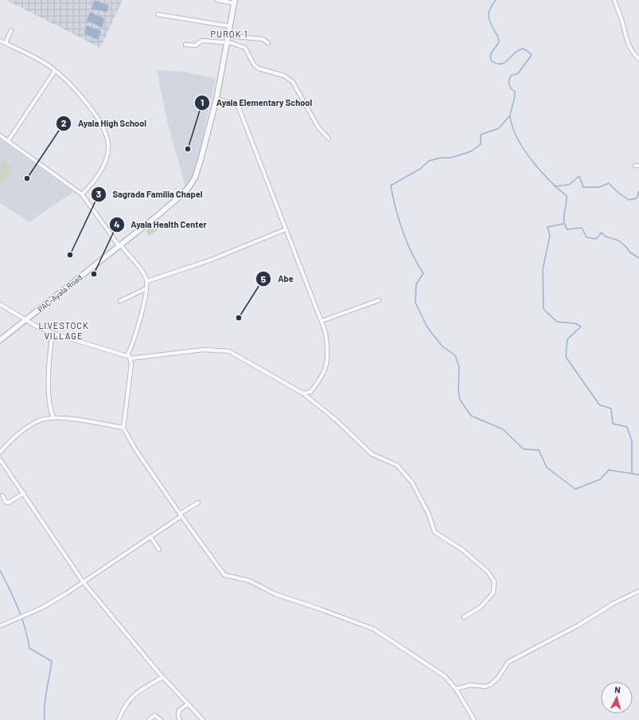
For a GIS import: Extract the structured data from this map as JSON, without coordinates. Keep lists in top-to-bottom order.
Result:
{
  "streets": {
    "street": ["PAC-Ayala Road"]
  },
  "districts": ["PUROK 1", "LIVESTOCK VILLAGE"],
  "places": [
    "Ayala Elementary School",
    "Ayala High School",
    "Sagrada Familia Chapel",
    "Ayala Health Center",
    "Abe"
  ],
  "north": "top"
}
